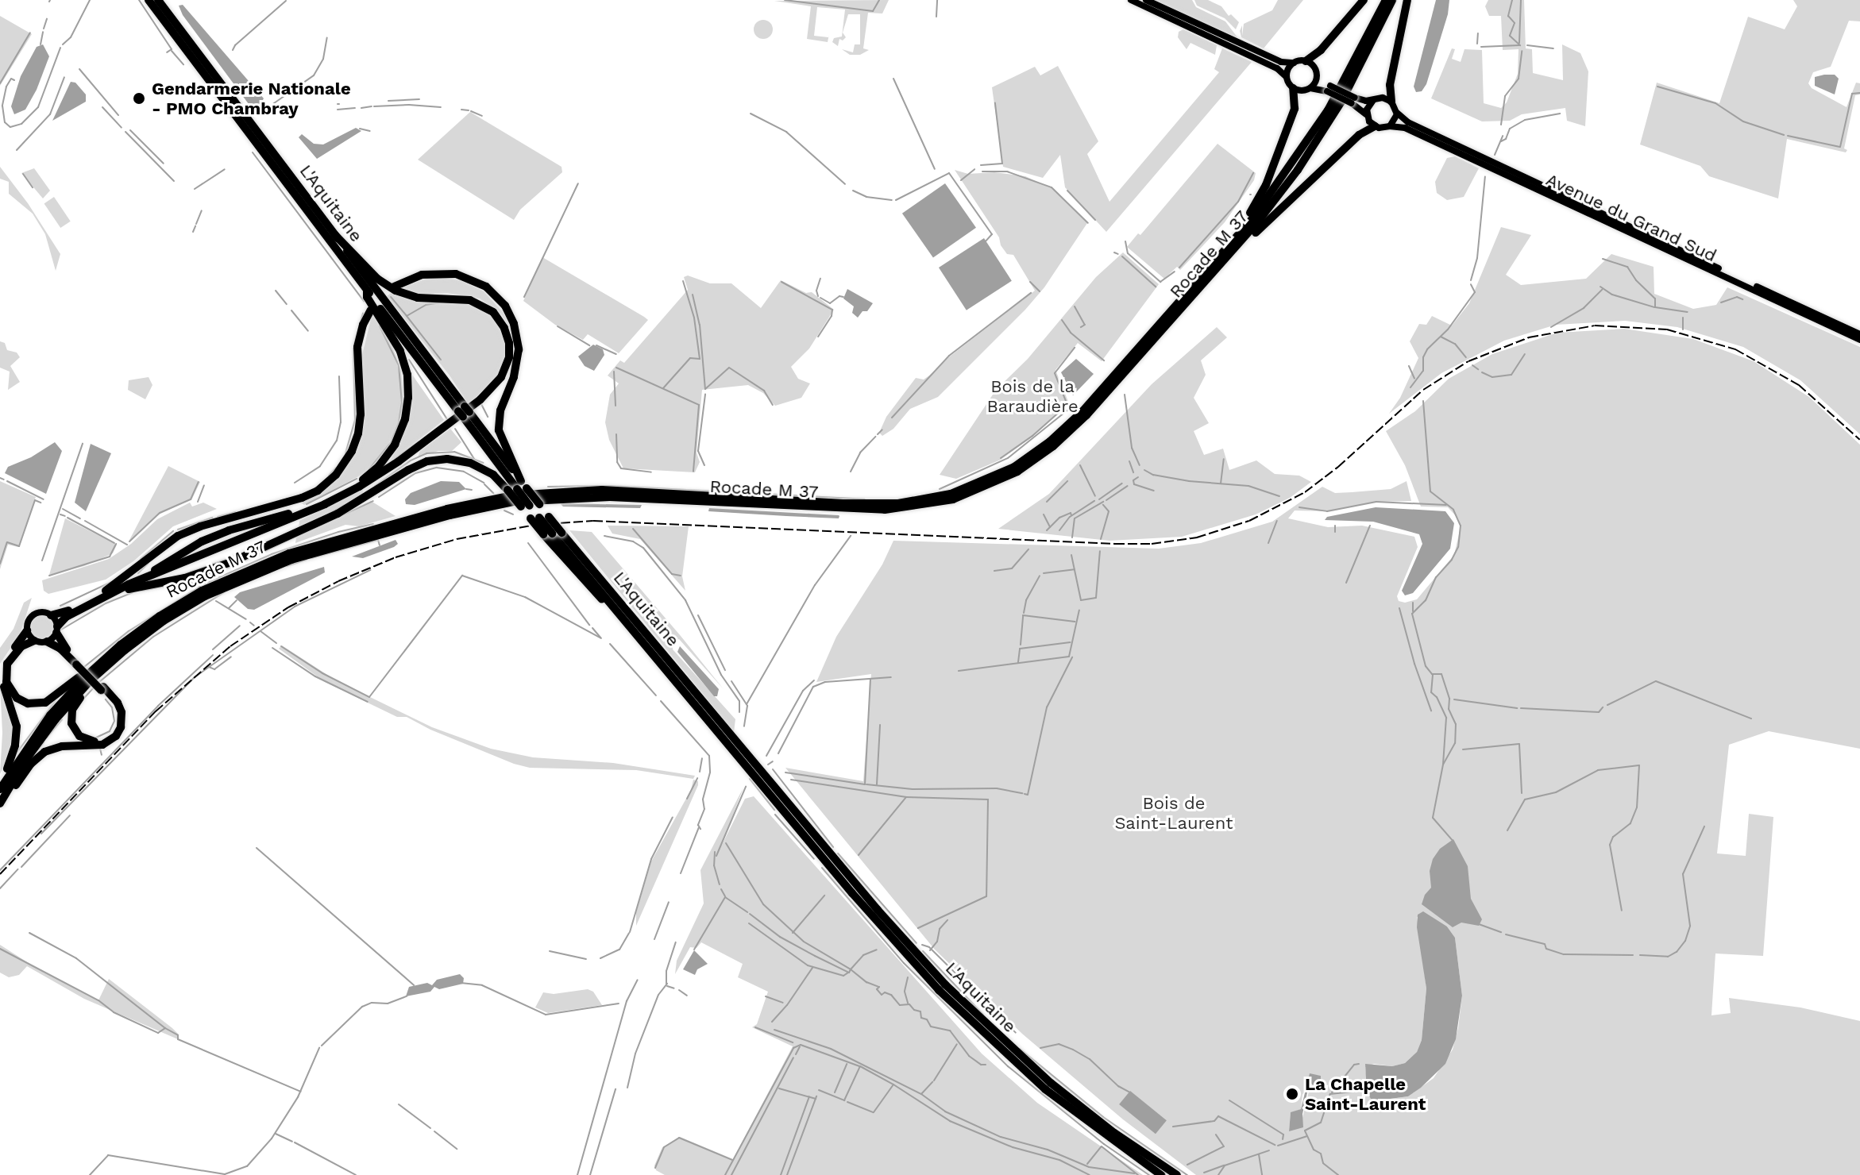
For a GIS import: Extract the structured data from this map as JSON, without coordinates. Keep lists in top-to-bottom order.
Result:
{
  "streets": {
    "highway": ["L'Aquitaine", "Rocade M 37"],
    "main road": ["Avenue du Grand Sud"]
  },
  "parks": ["Bois de la Baraudière", "Bois de Saint-Laurent"],
  "places": ["Gendarmerie Nationale - PMO Chambray", "La Chapelle Saint-Laurent"]
}
